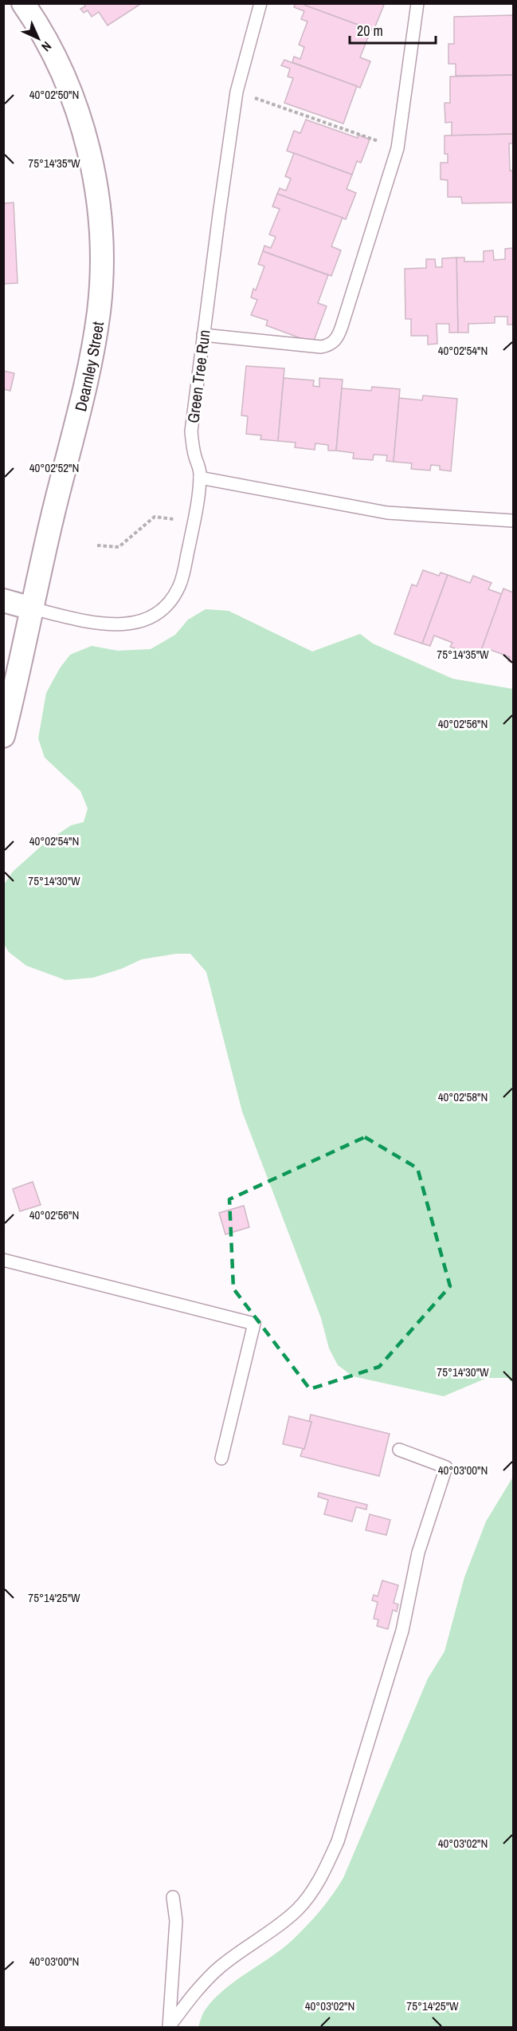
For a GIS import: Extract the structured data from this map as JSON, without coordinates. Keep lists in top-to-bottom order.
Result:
{
  "streets": {
    "street": ["Dearnley Street"],
    "lane": ["Green Tree Run"]
  },
  "crossings": [
    ["Dearnley Street", "Green Tree Run"]
  ],
  "scale_bar": "20 m",
  "north": "bottom right",
  "coordinates": [
    "40°02'50\"N",
    "75°14'35\"W",
    "40°02'54\"N",
    "40°02'52\"N",
    "40°02'56\"N",
    "75°14'30\"W",
    "40°02'58\"N",
    "40°03'00\"N",
    "75°14'25\"W",
    "40°03'02\"N"
  ]
}
